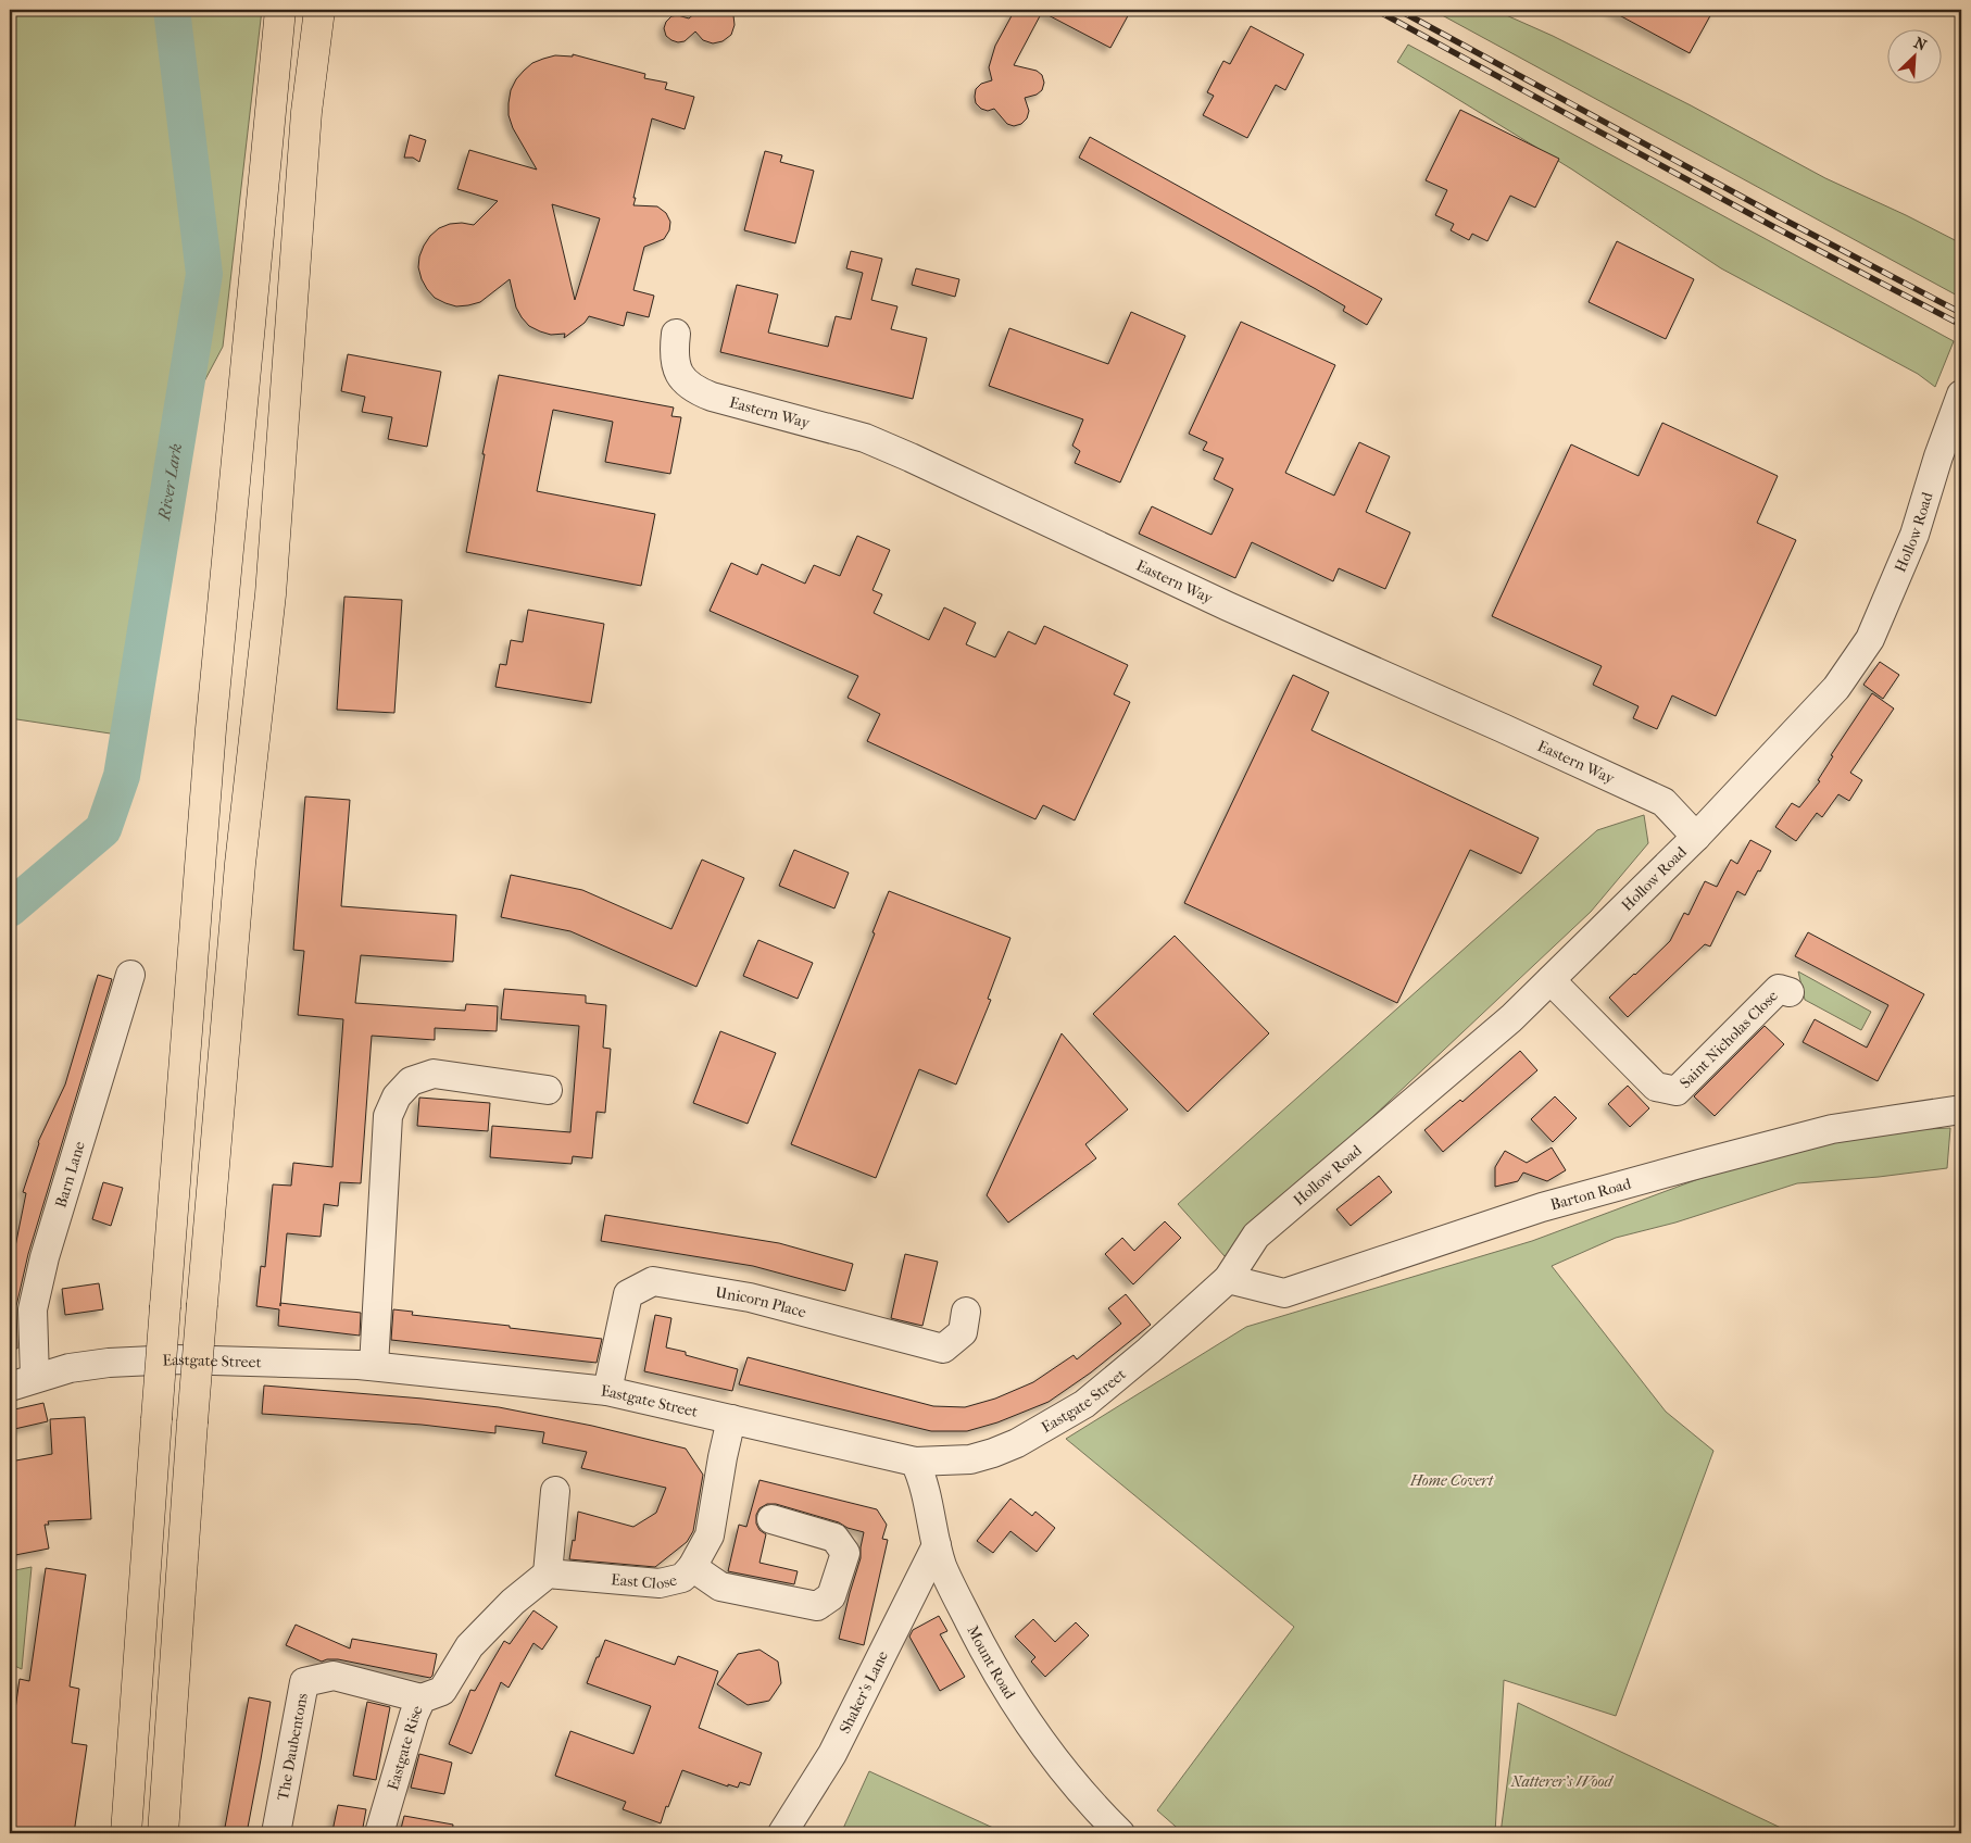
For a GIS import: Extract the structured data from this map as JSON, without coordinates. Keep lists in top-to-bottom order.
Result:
{
  "streets": {
    "street": [
      "Eastern Way",
      "Hollow Road",
      "Saint Nicholas Close",
      "Barn Lane",
      "Barton Road",
      "Unicorn Place",
      "Eastgate Street",
      "East Close",
      "Mount Road",
      "Shaker's Lane",
      "The Daubentons",
      "Eastgate Rise"
    ]
  },
  "crossings": [
    ["Eastern Way", "Hollow Road"],
    ["Hollow Road", "Saint Nicholas Close"],
    ["Hollow Road", "Barton Road"],
    ["Hollow Road", "Eastgate Street"],
    ["Barn Lane", "Eastgate Street"],
    ["Barton Road", "Eastgate Street"],
    ["Unicorn Place", "Eastgate Street"],
    ["Eastgate Street", "East Close"],
    ["Eastgate Street", "Mount Road"],
    ["East Close", "Eastgate Rise"],
    ["Mount Road", "Shaker's Lane"],
    ["The Daubentons", "Eastgate Rise"]
  ],
  "water": ["River Lark"],
  "parks": ["Home Covert", "Natterer's Wood"],
  "north": "top right"
}
